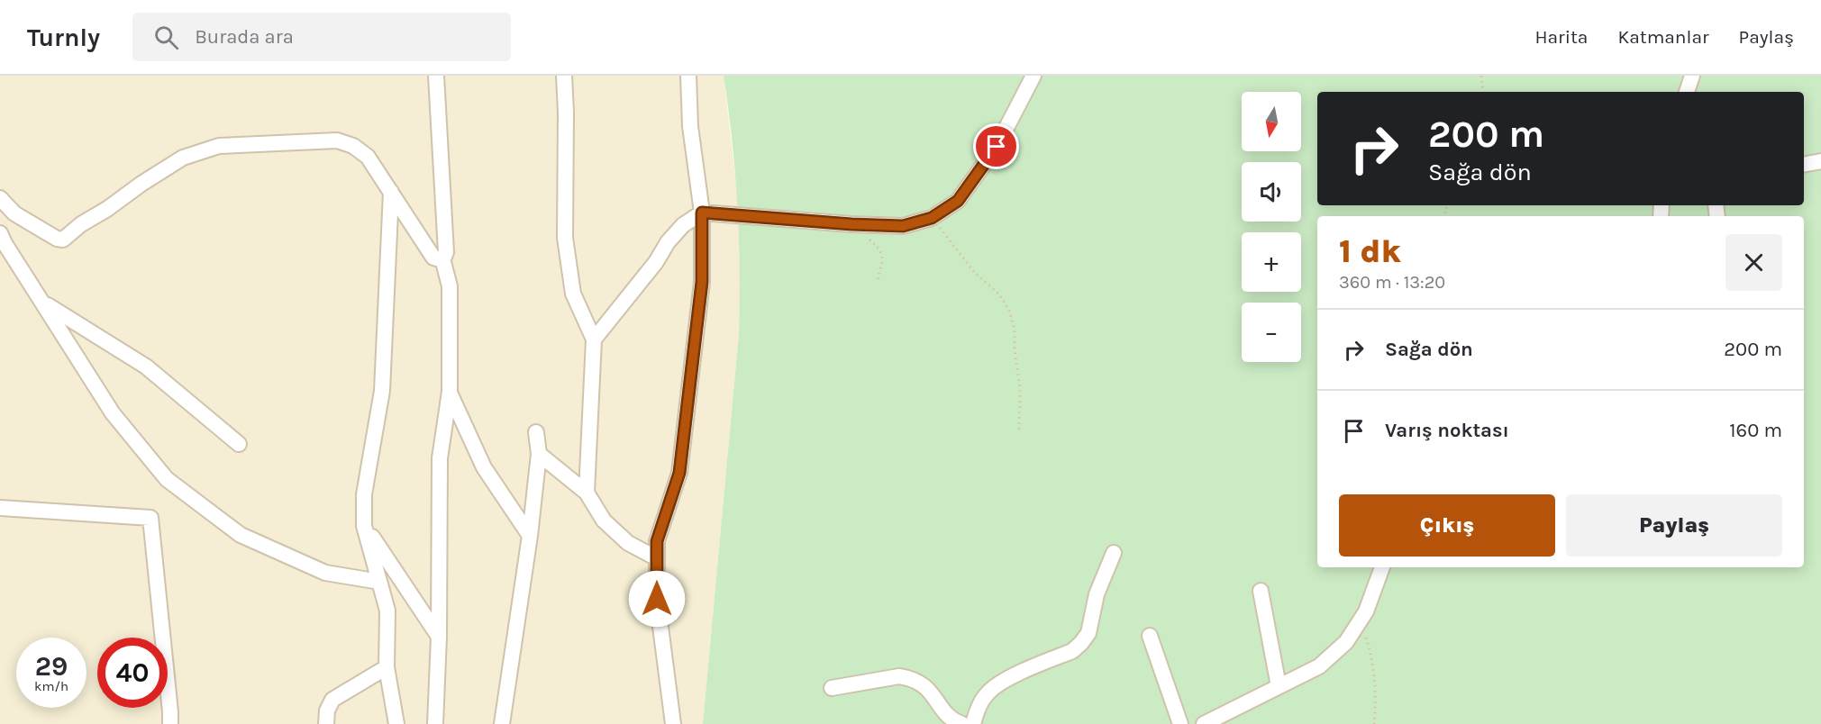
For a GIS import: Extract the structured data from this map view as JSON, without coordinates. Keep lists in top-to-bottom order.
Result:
{
  "north": "bottom",
  "page": {
    "header": "Turnly",
    "search": "Burada ara",
    "nav": ["Harita", "Katmanlar", "Paylaş"],
    "map_buttons": ["+", "−"],
    "turn": ["200 m", "Sağa dön"],
    "heading": ["1 dk", "360 m · 13:20"],
    "list": [
      {
        "name": "Sağa dön",
        "value": "200 m"
      },
      {
        "name": "Varış noktası",
        "value": "160 m"
      }
    ],
    "buttons": ["Çıkış", "Paylaş"],
    "speed": "29 km/h",
    "limit": "40"
  }
}
